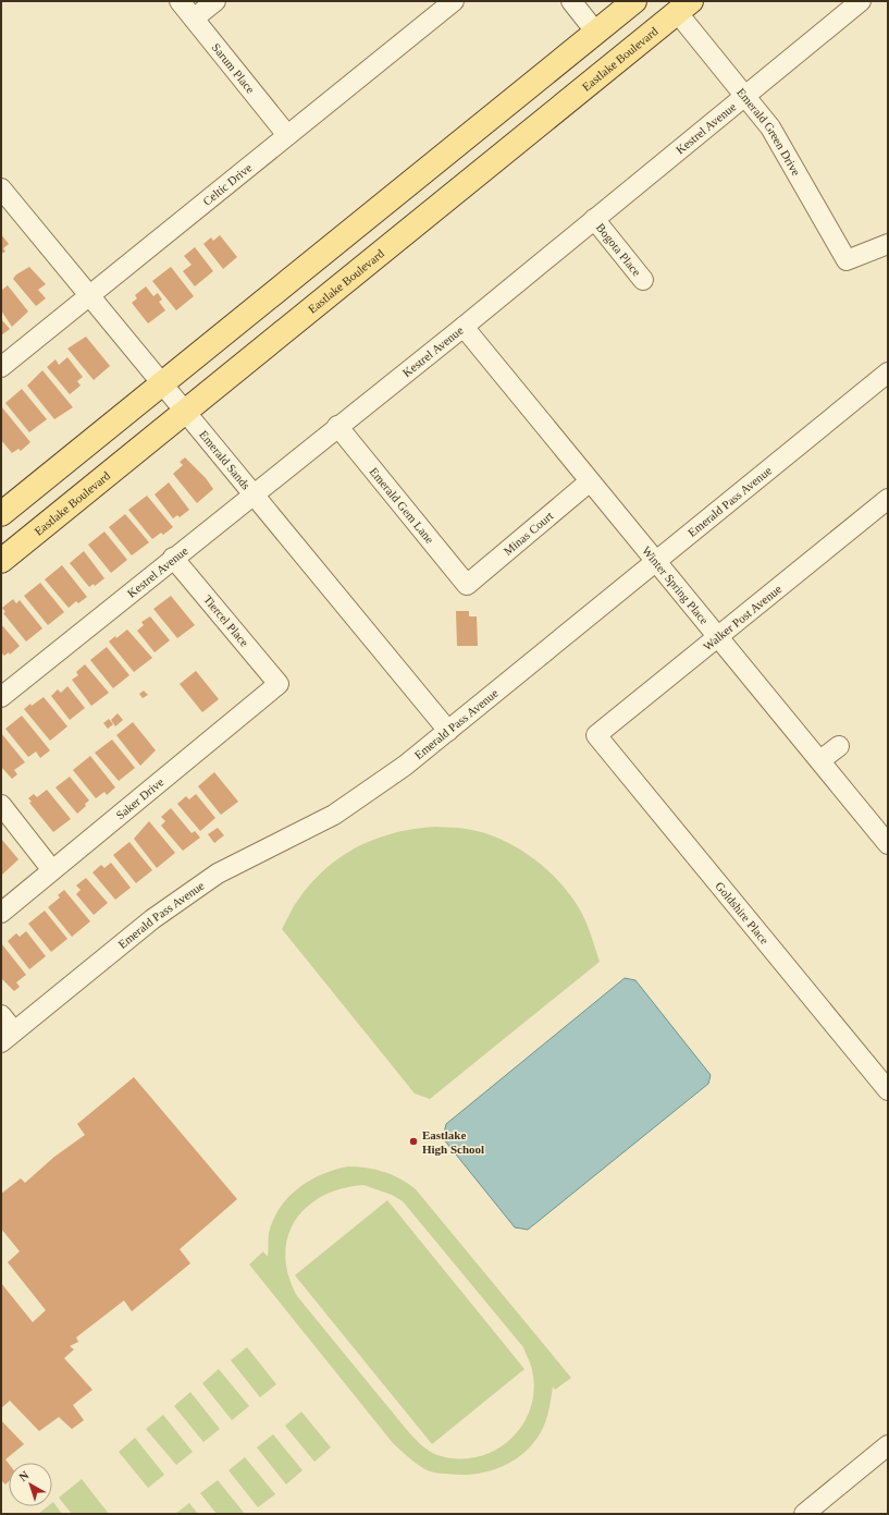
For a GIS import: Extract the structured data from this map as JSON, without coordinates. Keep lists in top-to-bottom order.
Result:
{
  "streets": {
    "main road": ["Eastlake Boulevard"],
    "street": [
      "Sarum Place",
      "Kestrel Avenue",
      "Emerald Green Drive",
      "Celtic Drive",
      "Bogota Place",
      "Emerald Sands",
      "Emerald Pass Avenue",
      "Emerald Gem Lane",
      "Minas Court",
      "Winter Spring Place",
      "Walker Post Avenue",
      "Tiercel Place",
      "Saker Drive",
      "Goldshire Place"
    ]
  },
  "crossings": [
    ["Eastlake Boulevard", "Emerald Green Drive"],
    ["Eastlake Boulevard", "Emerald Sands"],
    ["Sarum Place", "Celtic Drive"],
    ["Kestrel Avenue", "Emerald Green Drive"],
    ["Kestrel Avenue", "Bogota Place"],
    ["Kestrel Avenue", "Emerald Sands"],
    ["Kestrel Avenue", "Emerald Gem Lane"],
    ["Kestrel Avenue", "Winter Spring Place"],
    ["Kestrel Avenue", "Tiercel Place"],
    ["Celtic Drive", "Emerald Sands"],
    ["Emerald Sands", "Emerald Pass Avenue"],
    ["Emerald Pass Avenue", "Winter Spring Place"],
    ["Emerald Gem Lane", "Minas Court"],
    ["Minas Court", "Winter Spring Place"],
    ["Winter Spring Place", "Walker Post Avenue"],
    ["Walker Post Avenue", "Goldshire Place"],
    ["Tiercel Place", "Saker Drive"]
  ],
  "places": ["Eastlake High School"],
  "north": "top left"
}
